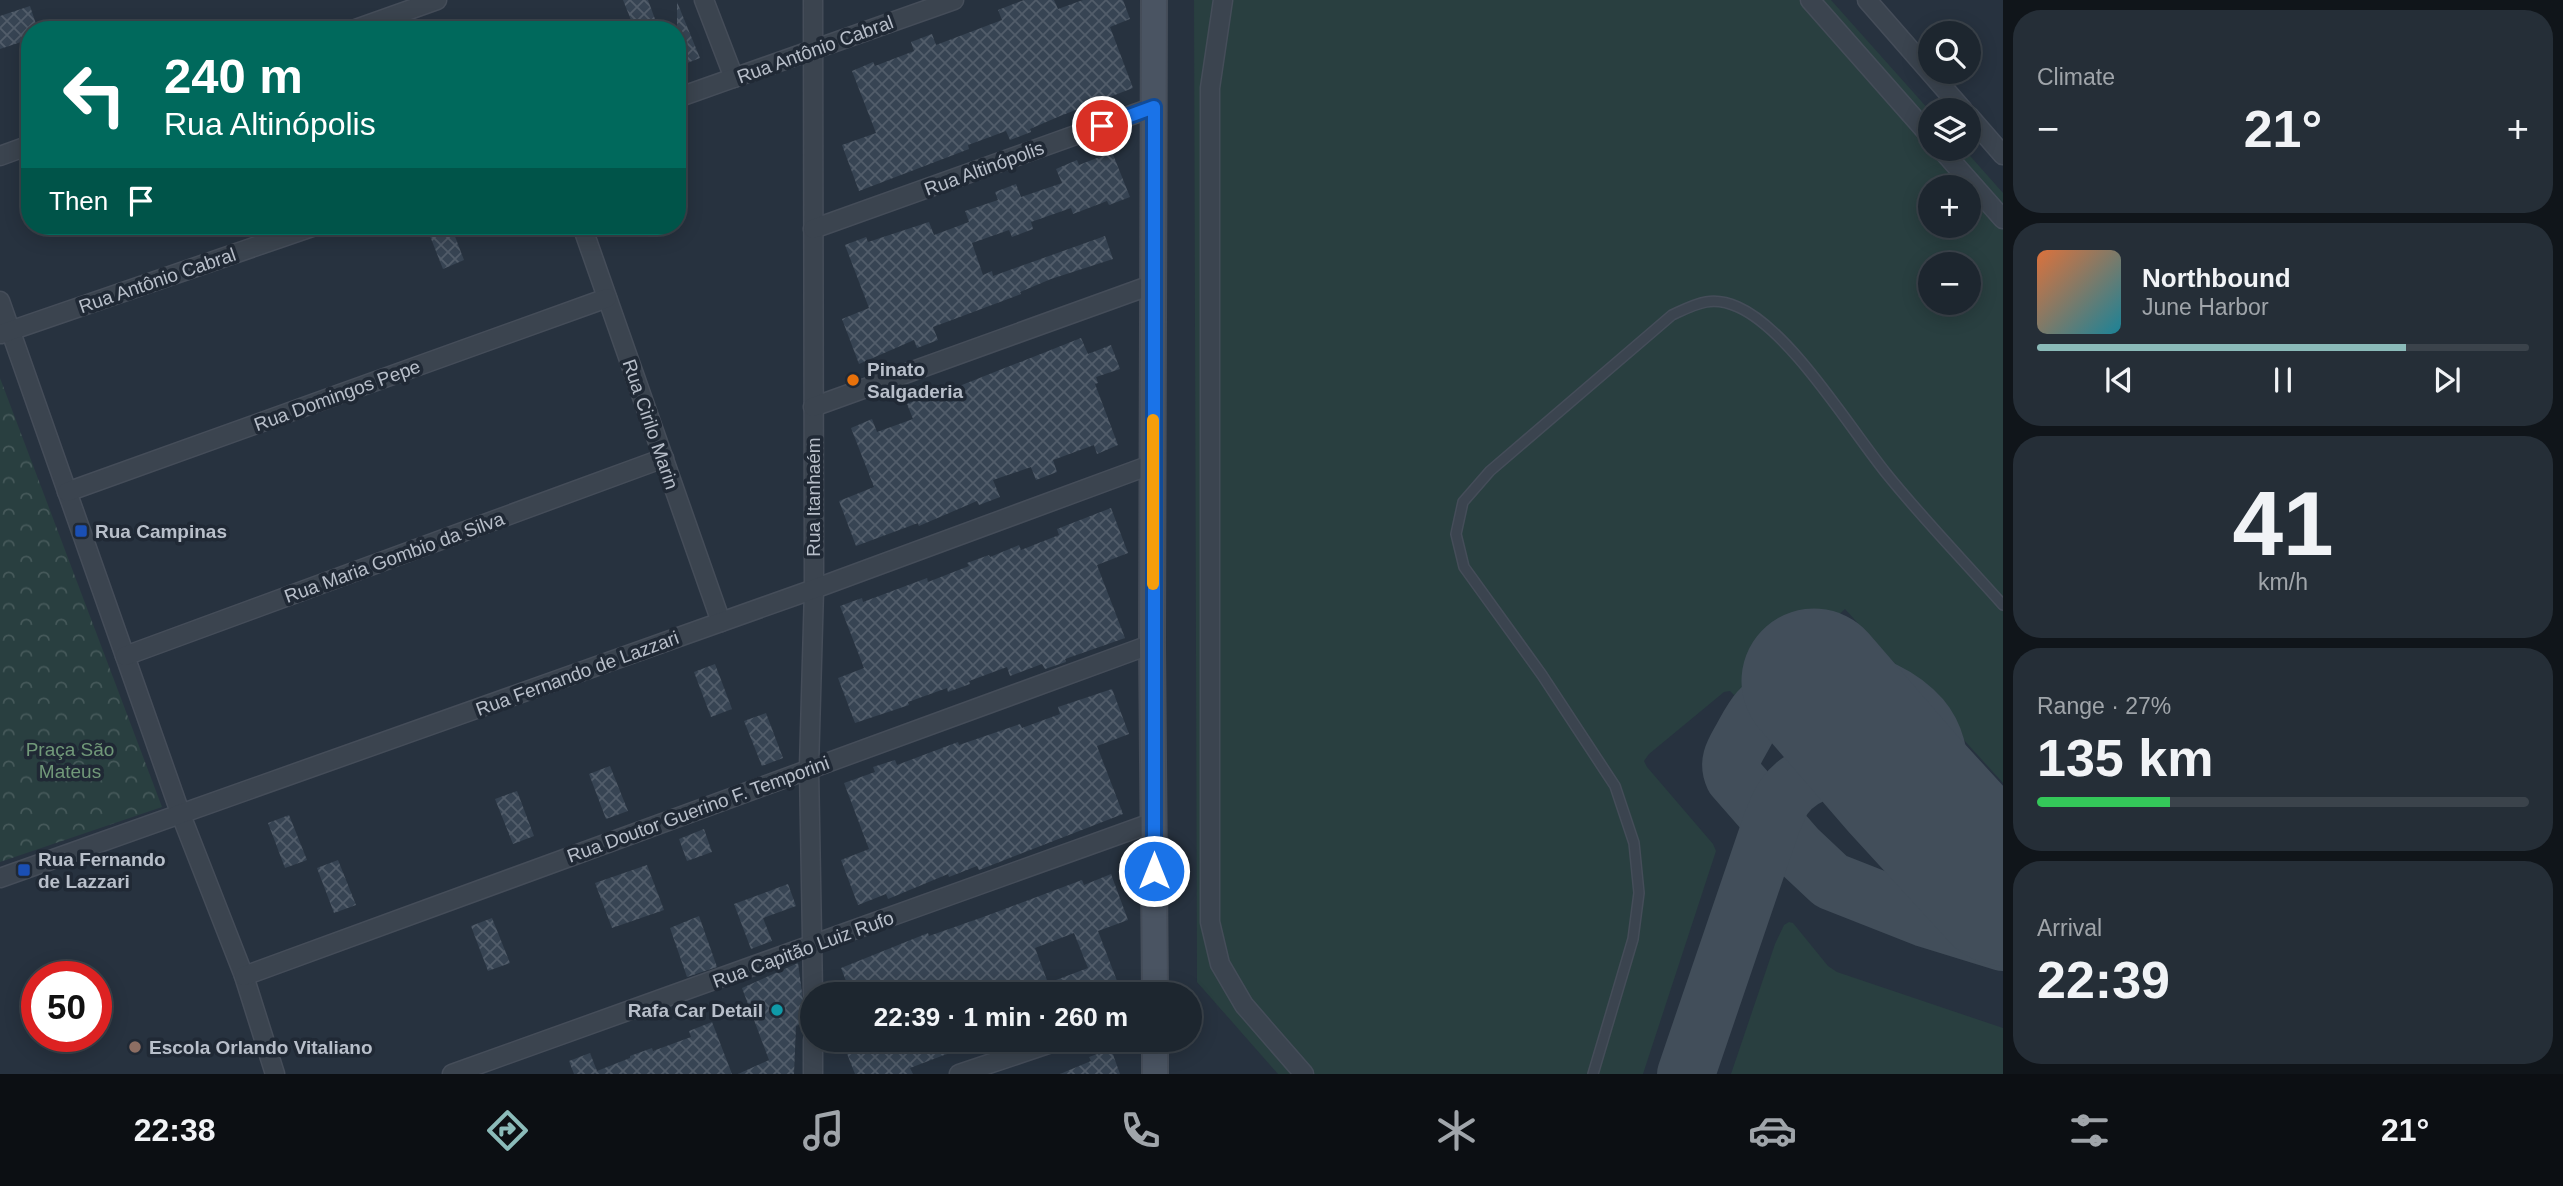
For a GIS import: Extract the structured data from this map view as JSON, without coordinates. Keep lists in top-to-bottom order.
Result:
{
  "streets": {
    "street": [
      "Rua Antônio Cabral",
      "Rua Altinópolis",
      "Rua Domingos Pepe",
      "Rua Cirilo Marin",
      "Rua Itanhaém",
      "Rua Maria Gombio da Silva",
      "Rua Fernando de Lazzari",
      "Rua Doutor Guerino F. Temporini",
      "Rua Capitão Luiz Rufo"
    ]
  },
  "crossings": [
    ["Rua Antônio Cabral", "Rua Itanhaém"],
    ["Rua Altinópolis", "Rua Itanhaém"],
    ["Rua Domingos Pepe", "Rua Cirilo Marin"],
    ["Rua Cirilo Marin", "Rua Maria Gombio da Silva"],
    ["Rua Cirilo Marin", "Rua Fernando de Lazzari"],
    ["Rua Itanhaém", "Rua Fernando de Lazzari"],
    ["Rua Itanhaém", "Rua Doutor Guerino F. Temporini"],
    ["Rua Itanhaém", "Rua Capitão Luiz Rufo"]
  ],
  "parks": ["Praça São Mateus"],
  "places": {
    "other": ["Pinato Salgaderia", "Rafa Car Detail", "Escola Orlando Vitaliano"],
    "transit": ["Rua Campinas", "Rua Fernando de Lazzari"]
  },
  "page": {
    "tile": [
      "Climate",
      ["41", "km/h"],
      ["Range · 27%", "135 km"],
      ["Arrival", "22:39"]
    ],
    "map_buttons": ["+", "−"],
    "turn": ["240 m", "Rua Altinópolis"],
    "heat": ["−", "21°", "+"],
    "then": "Then",
    "song": ["Northbound", "June Harbor"],
    "limit": "50",
    "trip": "22:39 · 1 min · 260 m",
    "tabs": ["22:38", "21°"]
  }
}
